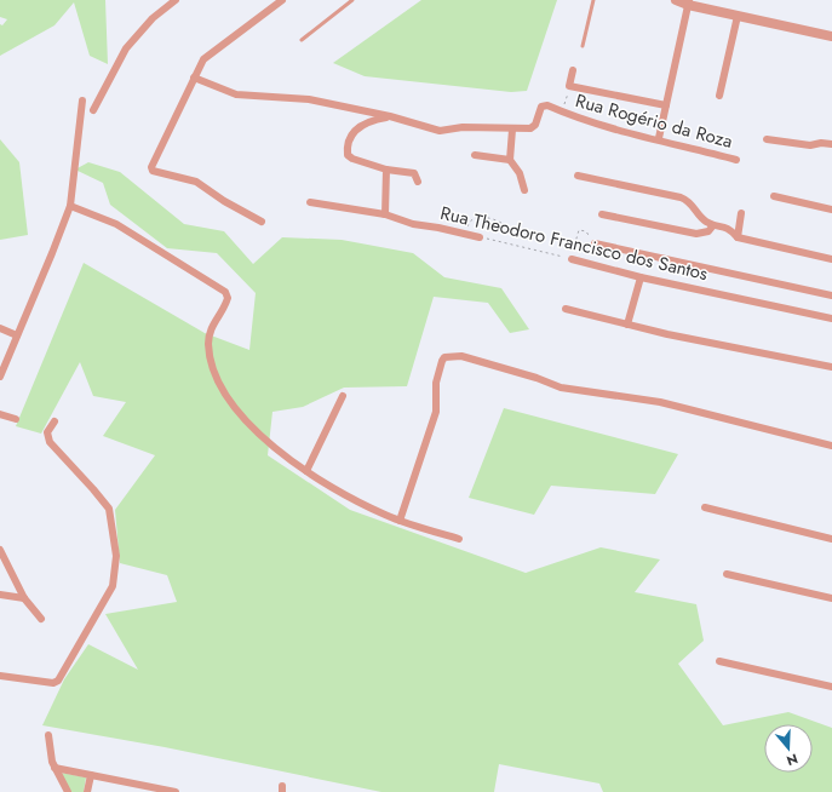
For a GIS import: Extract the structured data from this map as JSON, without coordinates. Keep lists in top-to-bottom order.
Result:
{
  "streets": {
    "street": ["Rua Rogério da Roza", "Rua Theodoro Francisco dos Santos"]
  },
  "north": "bottom"
}
